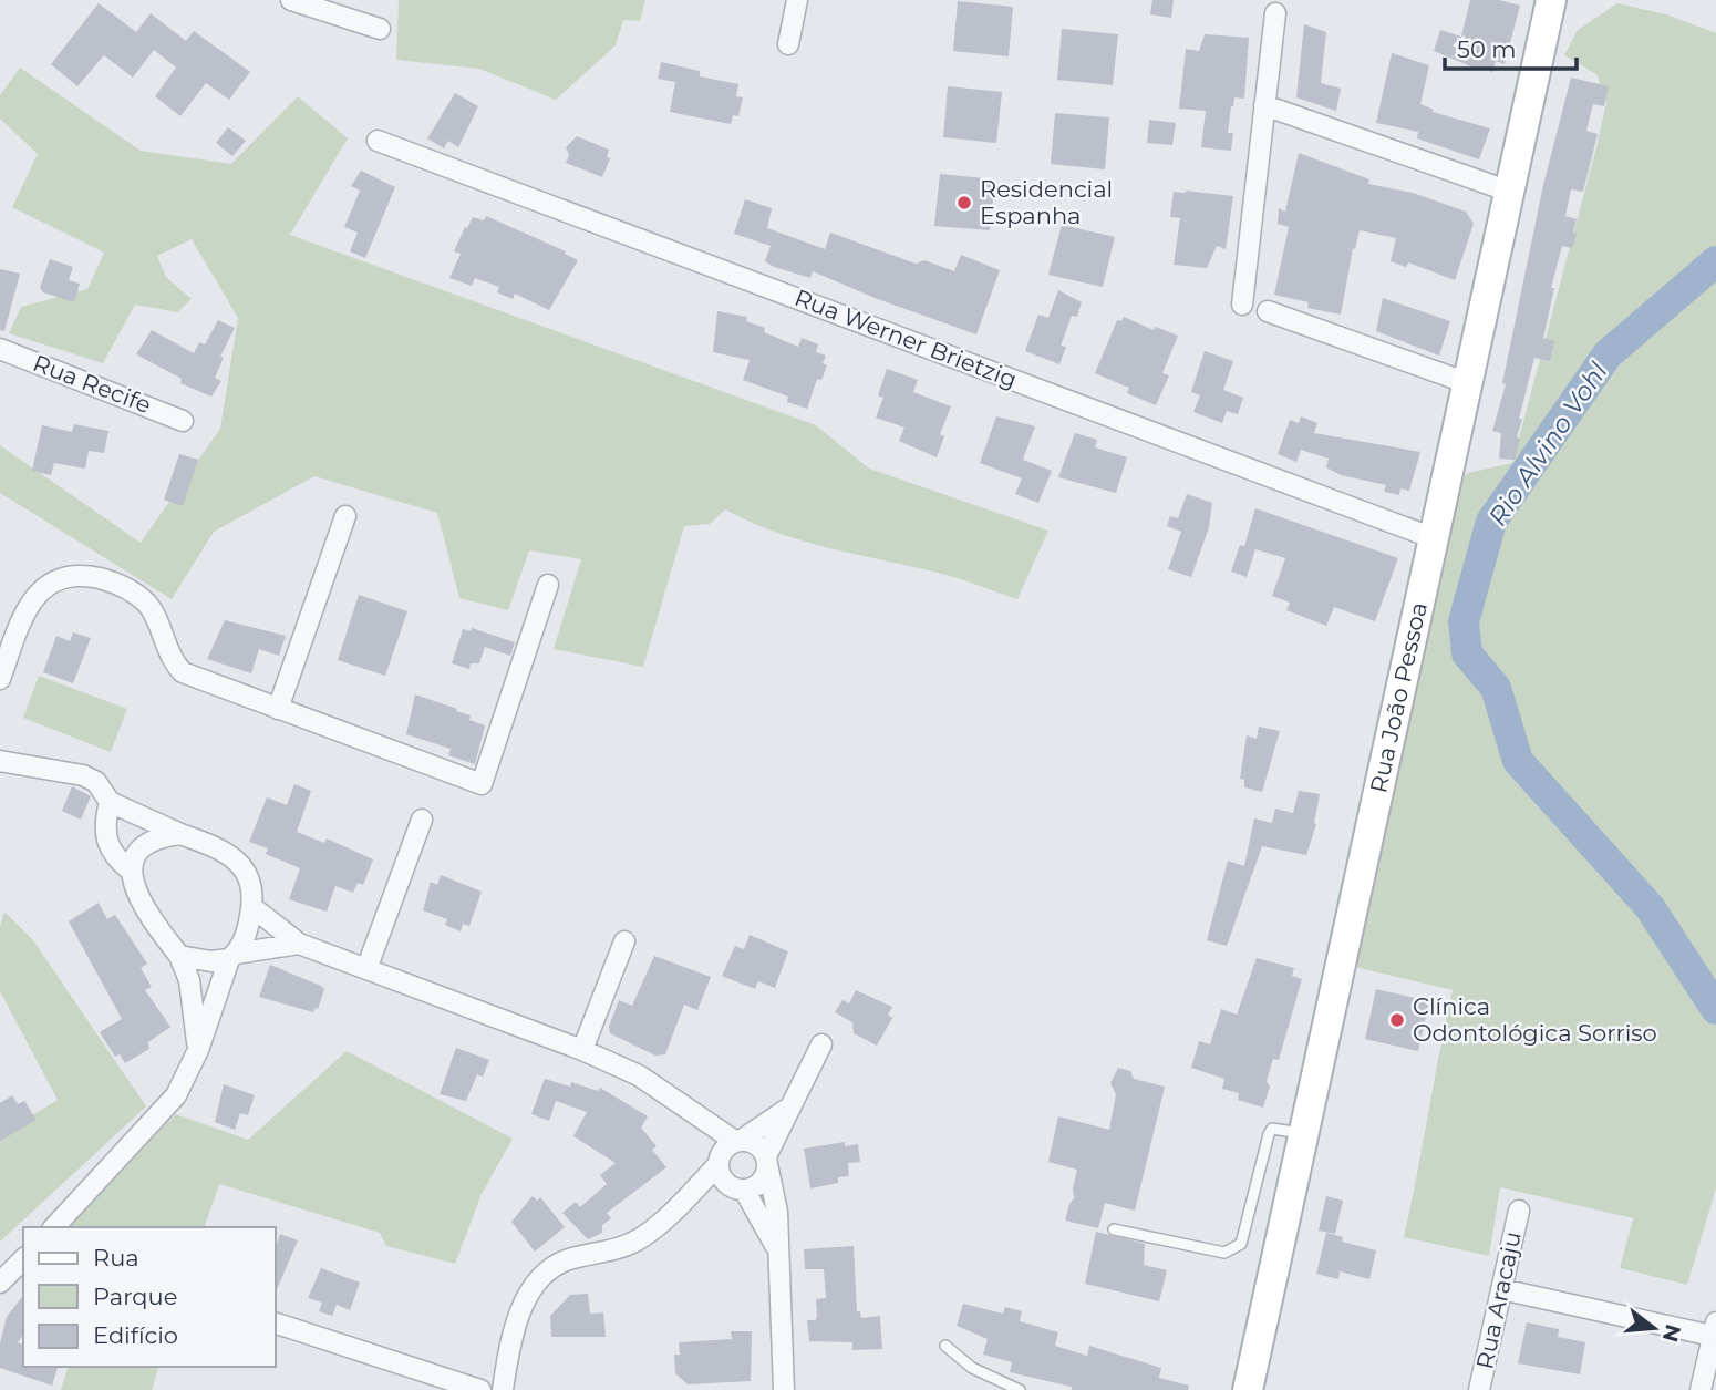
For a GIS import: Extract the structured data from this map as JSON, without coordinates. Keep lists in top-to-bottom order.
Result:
{
  "streets": {
    "street": [
      "Rua Werner Brietzig",
      "Rua Recife",
      "Rua João Pessoa",
      "Rua Aracaju"
    ]
  },
  "crossings": [
    ["Rua Werner Brietzig", "Rua João Pessoa"]
  ],
  "water": ["Rio Alvino Vohl"],
  "places": ["Residencial Espanha", "Clínica Odontológica Sorriso"],
  "legend": ["Rua", "Parque", "Edifício"],
  "scale_bar": "50 m",
  "north": "right"
}
